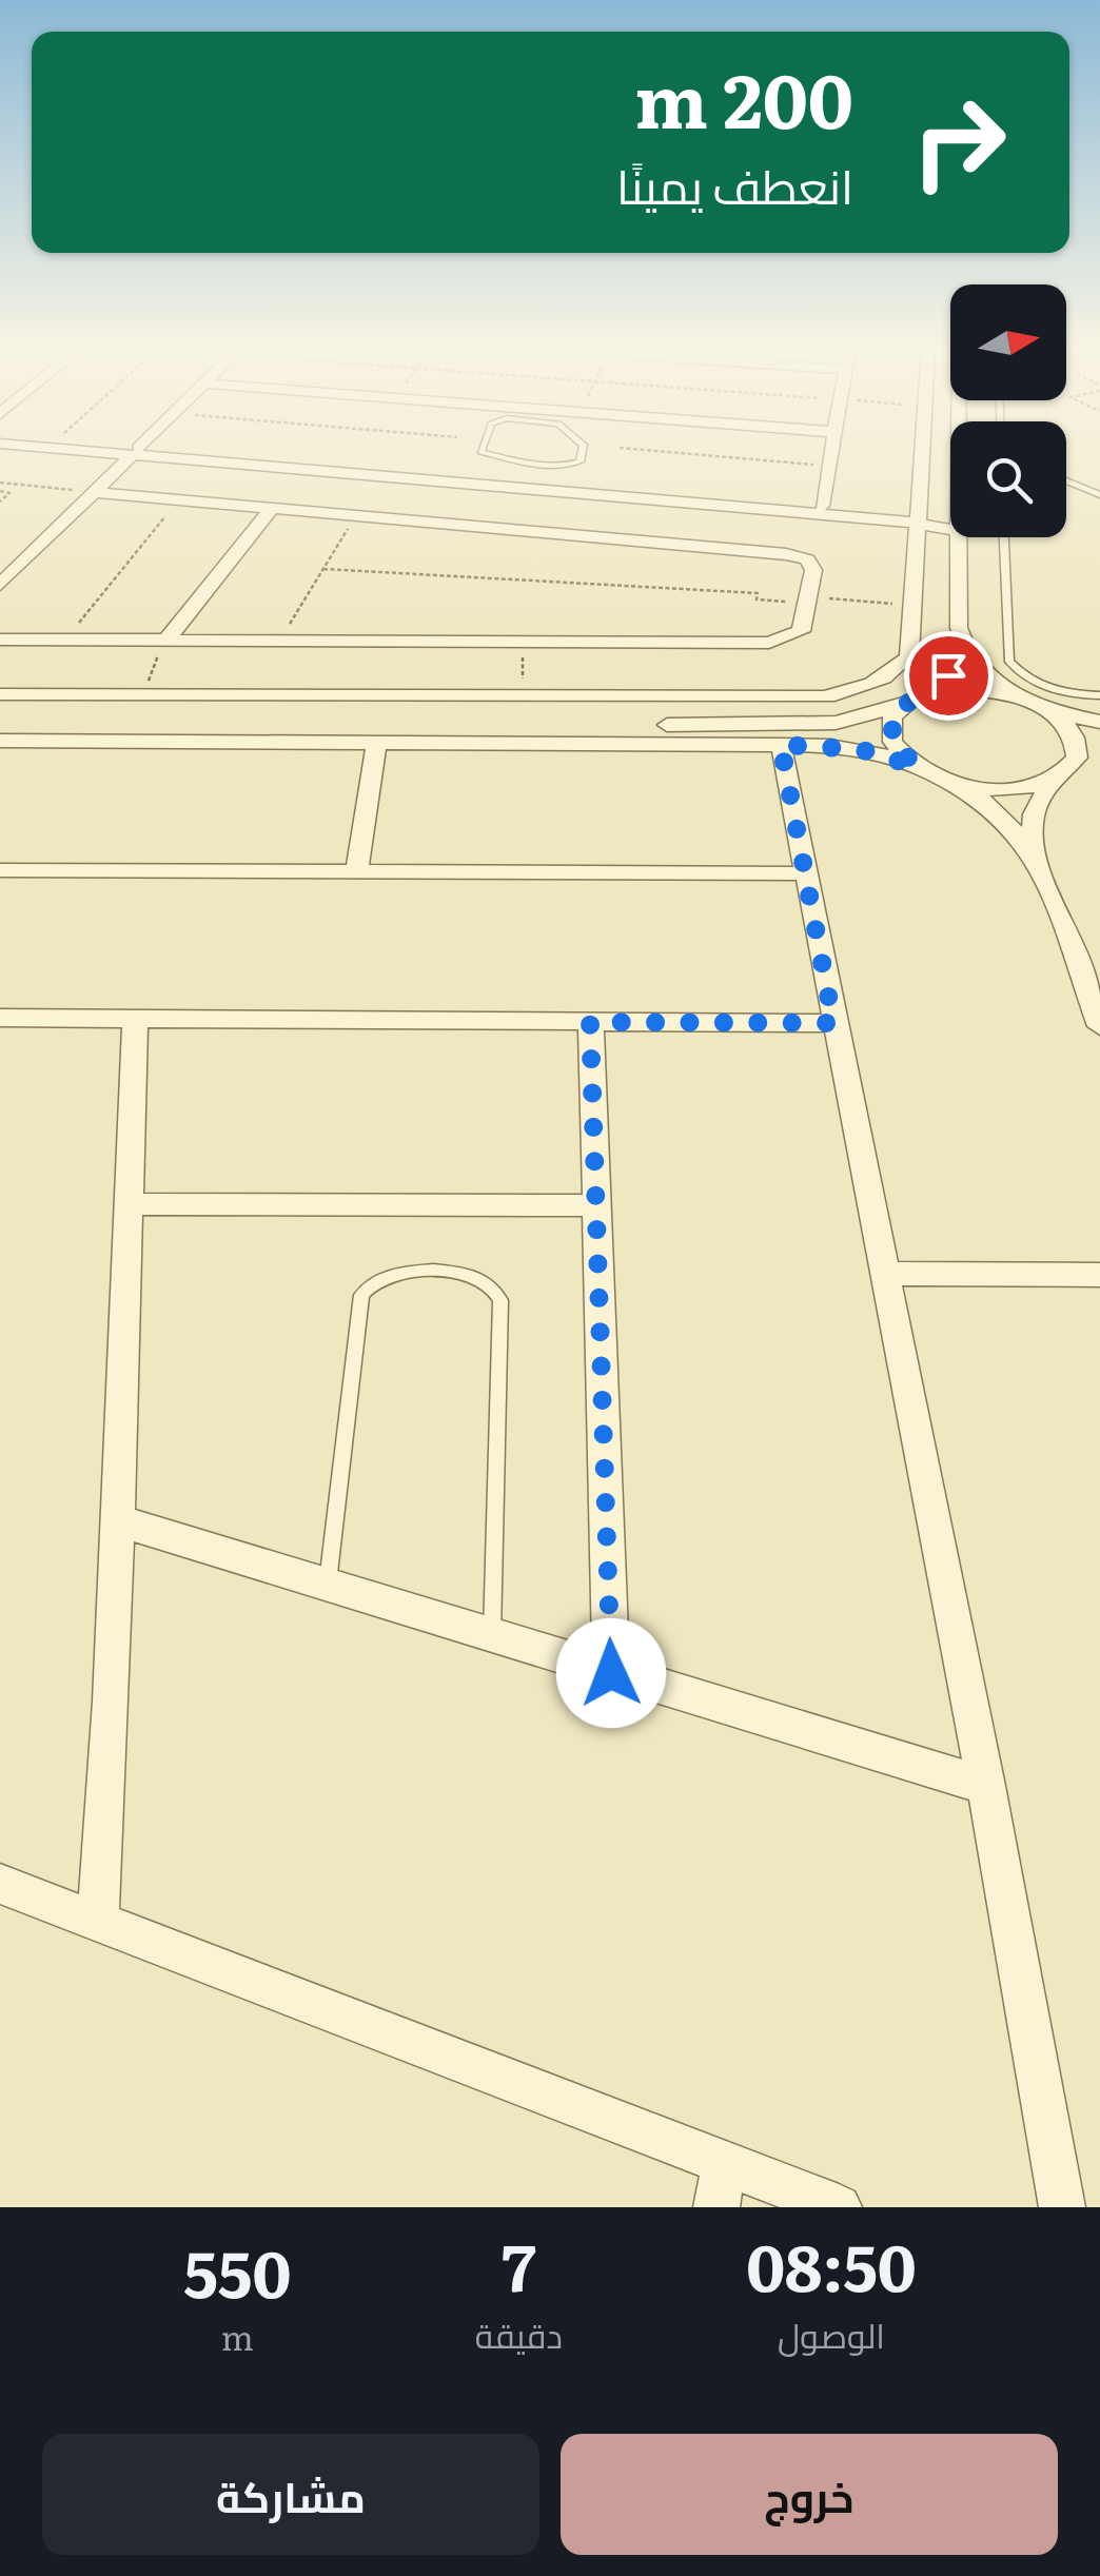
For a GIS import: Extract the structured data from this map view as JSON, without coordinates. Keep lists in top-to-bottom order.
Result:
{
  "north": "right",
  "page": {
    "turn": ["200 m", "انعطف يمينًا"],
    "eta": [
      "08:50",
      "الوصول",
      "7",
      "دقيقة",
      "550",
      "m"
    ],
    "buttons": ["خروج", "مشاركة"]
  }
}
